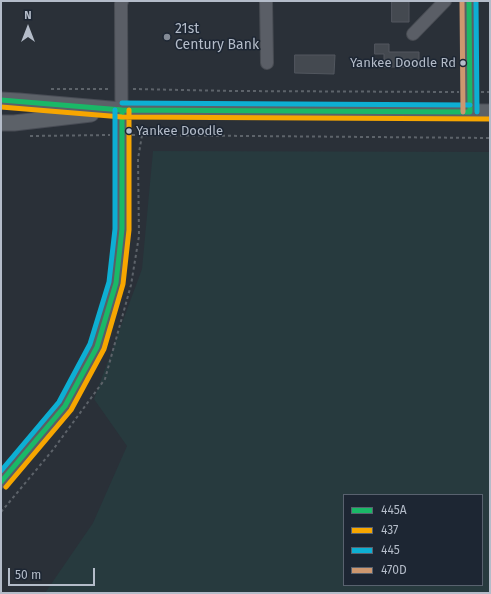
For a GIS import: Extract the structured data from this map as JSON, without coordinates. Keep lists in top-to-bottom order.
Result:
{
  "places": ["21st Century Bank", "Yankee Doodle Rd", "Yankee Doodle"],
  "lines": [
    "transit line 445A",
    "transit line 445",
    "transit line 470D",
    "transit line 437"
  ],
  "legend": [
    "445A",
    "437",
    "445",
    "470D"
  ],
  "scale_bar": "50 m",
  "north": "top"
}
